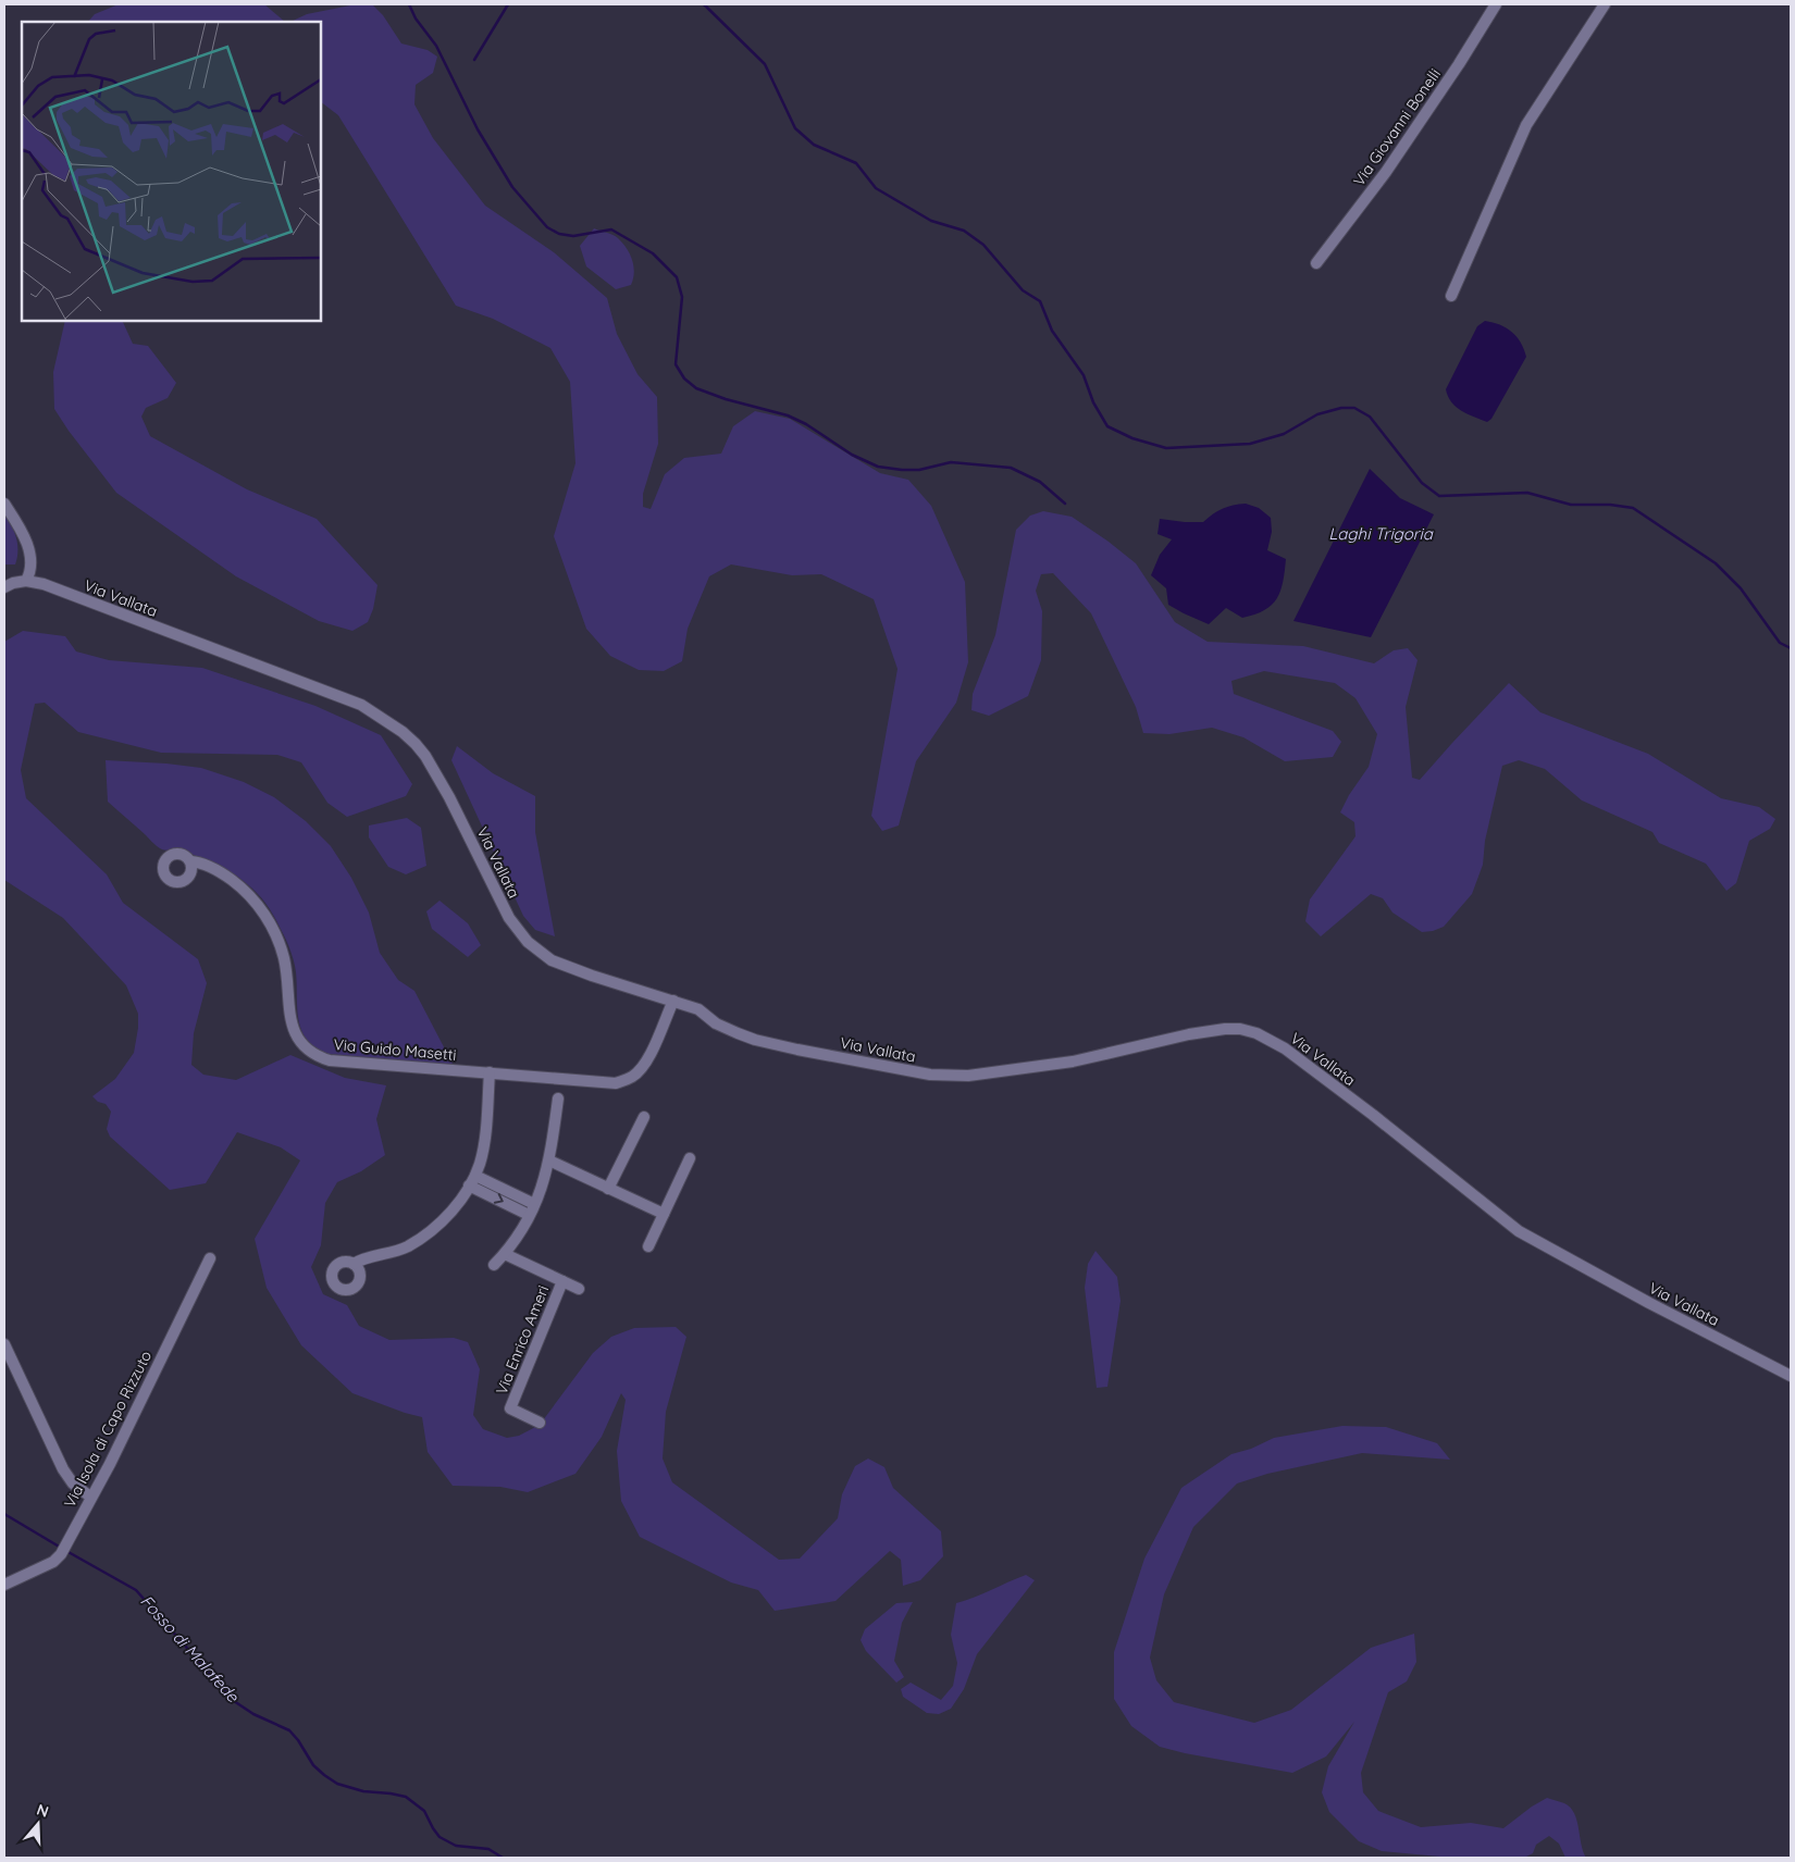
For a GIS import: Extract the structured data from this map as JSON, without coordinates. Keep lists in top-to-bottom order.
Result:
{
  "streets": {
    "street": [
      "Via Giovanni Bonelli",
      "Via Vallata",
      "Via Guido Masetti",
      "Via Enrico Ameri",
      "Via Isola di Capo Rizzuto"
    ]
  },
  "crossings": [
    ["Via Vallata", "Via Guido Masetti"]
  ],
  "water": ["Laghi Trigoria", "Fosso di Malafede"],
  "north": "top"
}
